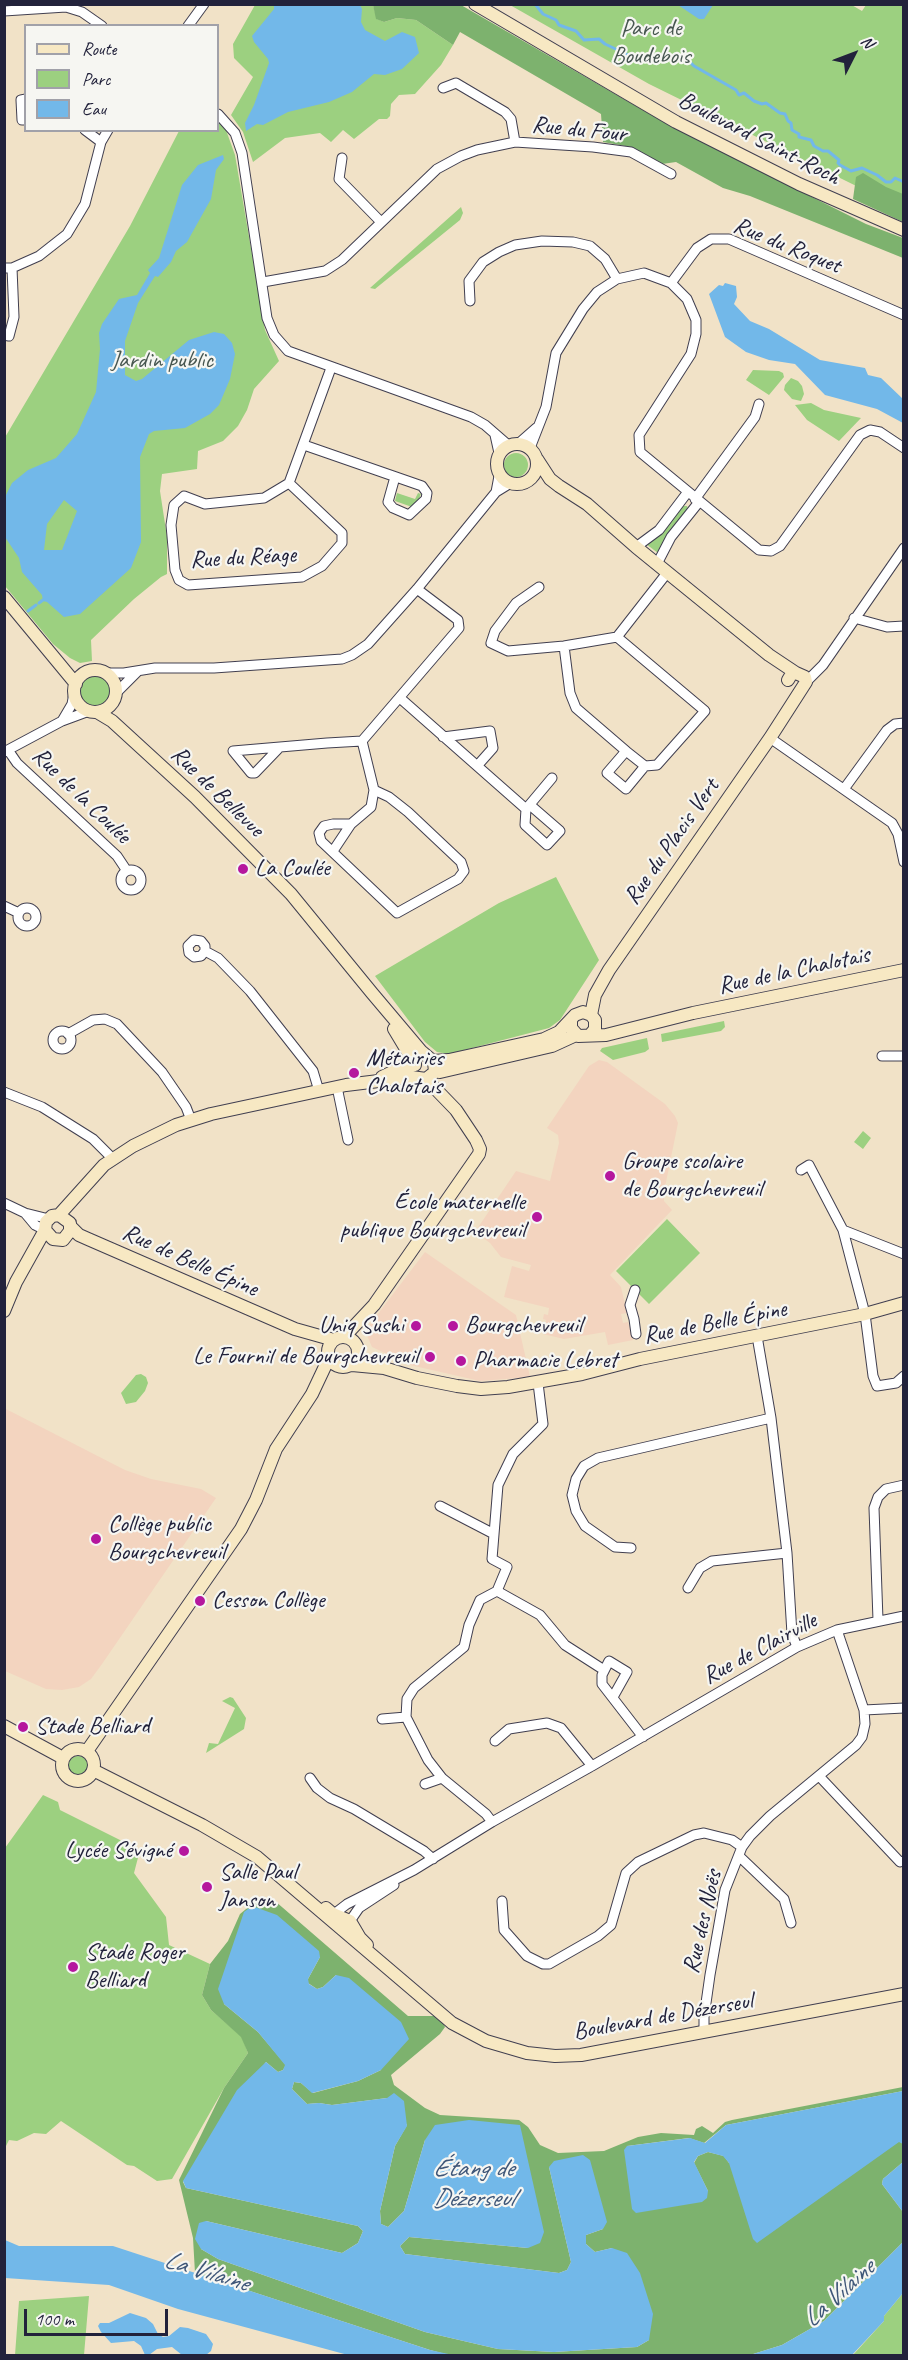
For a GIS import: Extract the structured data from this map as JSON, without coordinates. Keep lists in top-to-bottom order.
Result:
{
  "streets": {
    "street": [
      "Rue du Four",
      "Boulevard Saint-Roch",
      "Rue du Roquet",
      "Rue du Réage",
      "Rue de Bellevue",
      "Rue de la Coulée",
      "Rue du Placis Vert",
      "Rue de la Chalotais",
      "Rue de Belle Épine",
      "Rue de Clairville",
      "Rue des Noës",
      "Boulevard de Dézerseul"
    ]
  },
  "crossings": [
    ["Rue de Bellevue", "Rue de la Coulée"],
    ["Rue du Placis Vert", "Rue de la Chalotais"],
    ["Rue de Clairville", "Rue des Noës"],
    ["Rue de Clairville", "Boulevard de Dézerseul"],
    ["Rue des Noës", "Boulevard de Dézerseul"]
  ],
  "water": ["Étang de Dézerseul", "La Vilaine"],
  "parks": ["Parc de Boudebois", "Jardin public"],
  "places": [
    "La Coulée",
    "Métairies Chalotais",
    "Groupe scolaire de Bourgchevreuil",
    "École maternelle publique Bourgchevreuil",
    "Uniq Sushi",
    "Bourgchevreuil",
    "Le Fournil de Bourgchevreuil",
    "Pharmacie Lebret",
    "Collège public Bourgchevreuil",
    "Cesson Collège",
    "Stade Belliard",
    "Lycée Sévigné",
    "Salle Paul Janson",
    "Stade Roger Belliard"
  ],
  "legend": ["Route", "Parc", "Eau"],
  "scale_bar": "100 m",
  "north": "top right"
}
